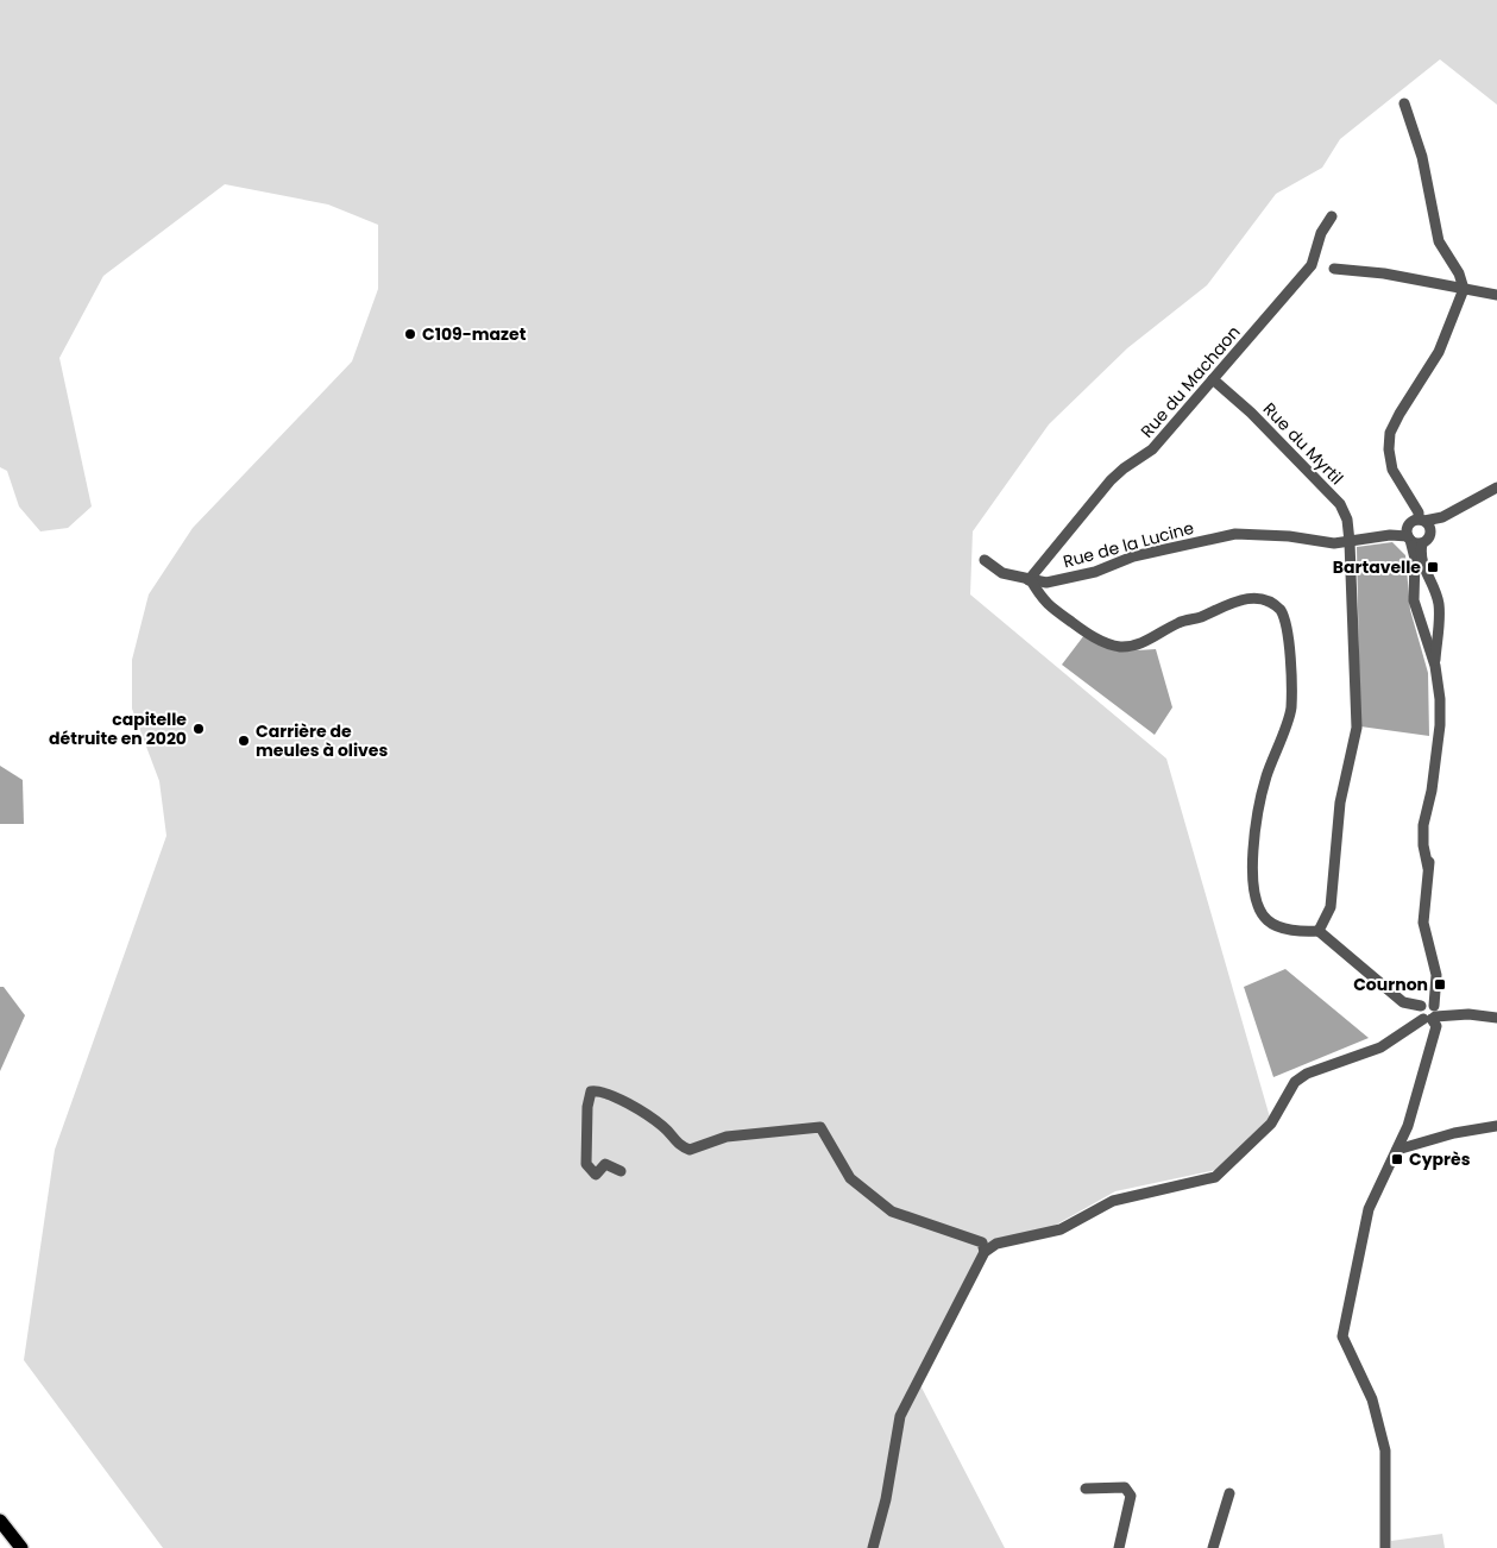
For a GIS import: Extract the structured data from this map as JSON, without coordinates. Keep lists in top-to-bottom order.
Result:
{
  "streets": {
    "street": ["Rue du Machaon", "Rue du Myrtil", "Rue de la Lucine"]
  },
  "crossings": [
    ["Rue du Machaon", "Rue du Myrtil"],
    ["Rue du Machaon", "Rue de la Lucine"],
    ["Rue du Myrtil", "Rue de la Lucine"]
  ],
  "places": {
    "other": ["C109-mazet", "capitelle détruite en 2020", "Carrière de meules à olives"],
    "transit": ["Bartavelle", "Cournon", "Cyprès"]
  }
}
